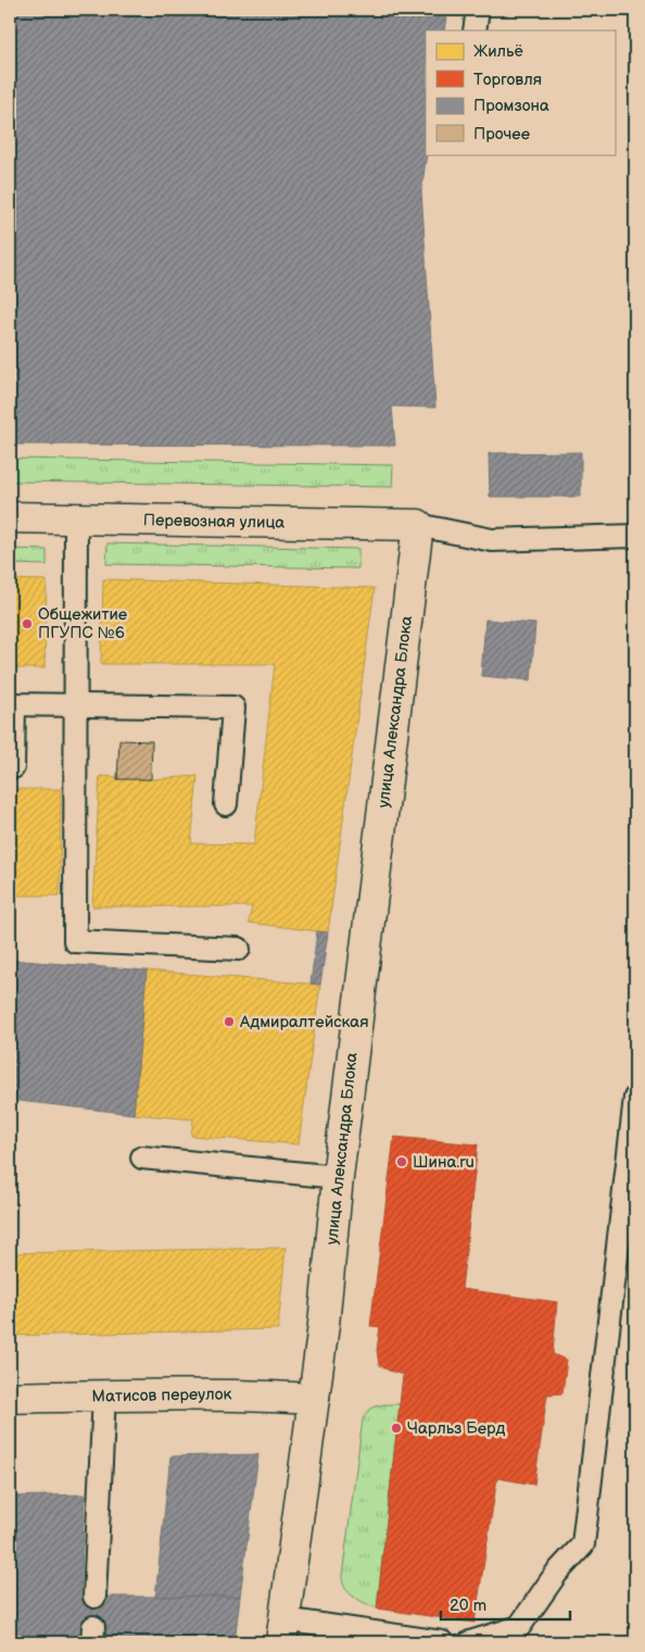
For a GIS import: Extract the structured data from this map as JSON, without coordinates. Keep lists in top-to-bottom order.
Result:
{
  "streets": {
    "street": ["Перевозная улица", "улица Александра Блока", "Матисов переулок"]
  },
  "crossings": [
    ["Перевозная улица", "улица Александра Блока"],
    ["улица Александра Блока", "Матисов переулок"]
  ],
  "places": [
    "Общежитие ПГУПС №6",
    "Адмиралтейская",
    "Шина.ru",
    "Чарльз Берд"
  ],
  "legend": [
    "Жильё",
    "Торговля",
    "Промзона",
    "Прочее"
  ],
  "scale_bar": "20 m"
}
